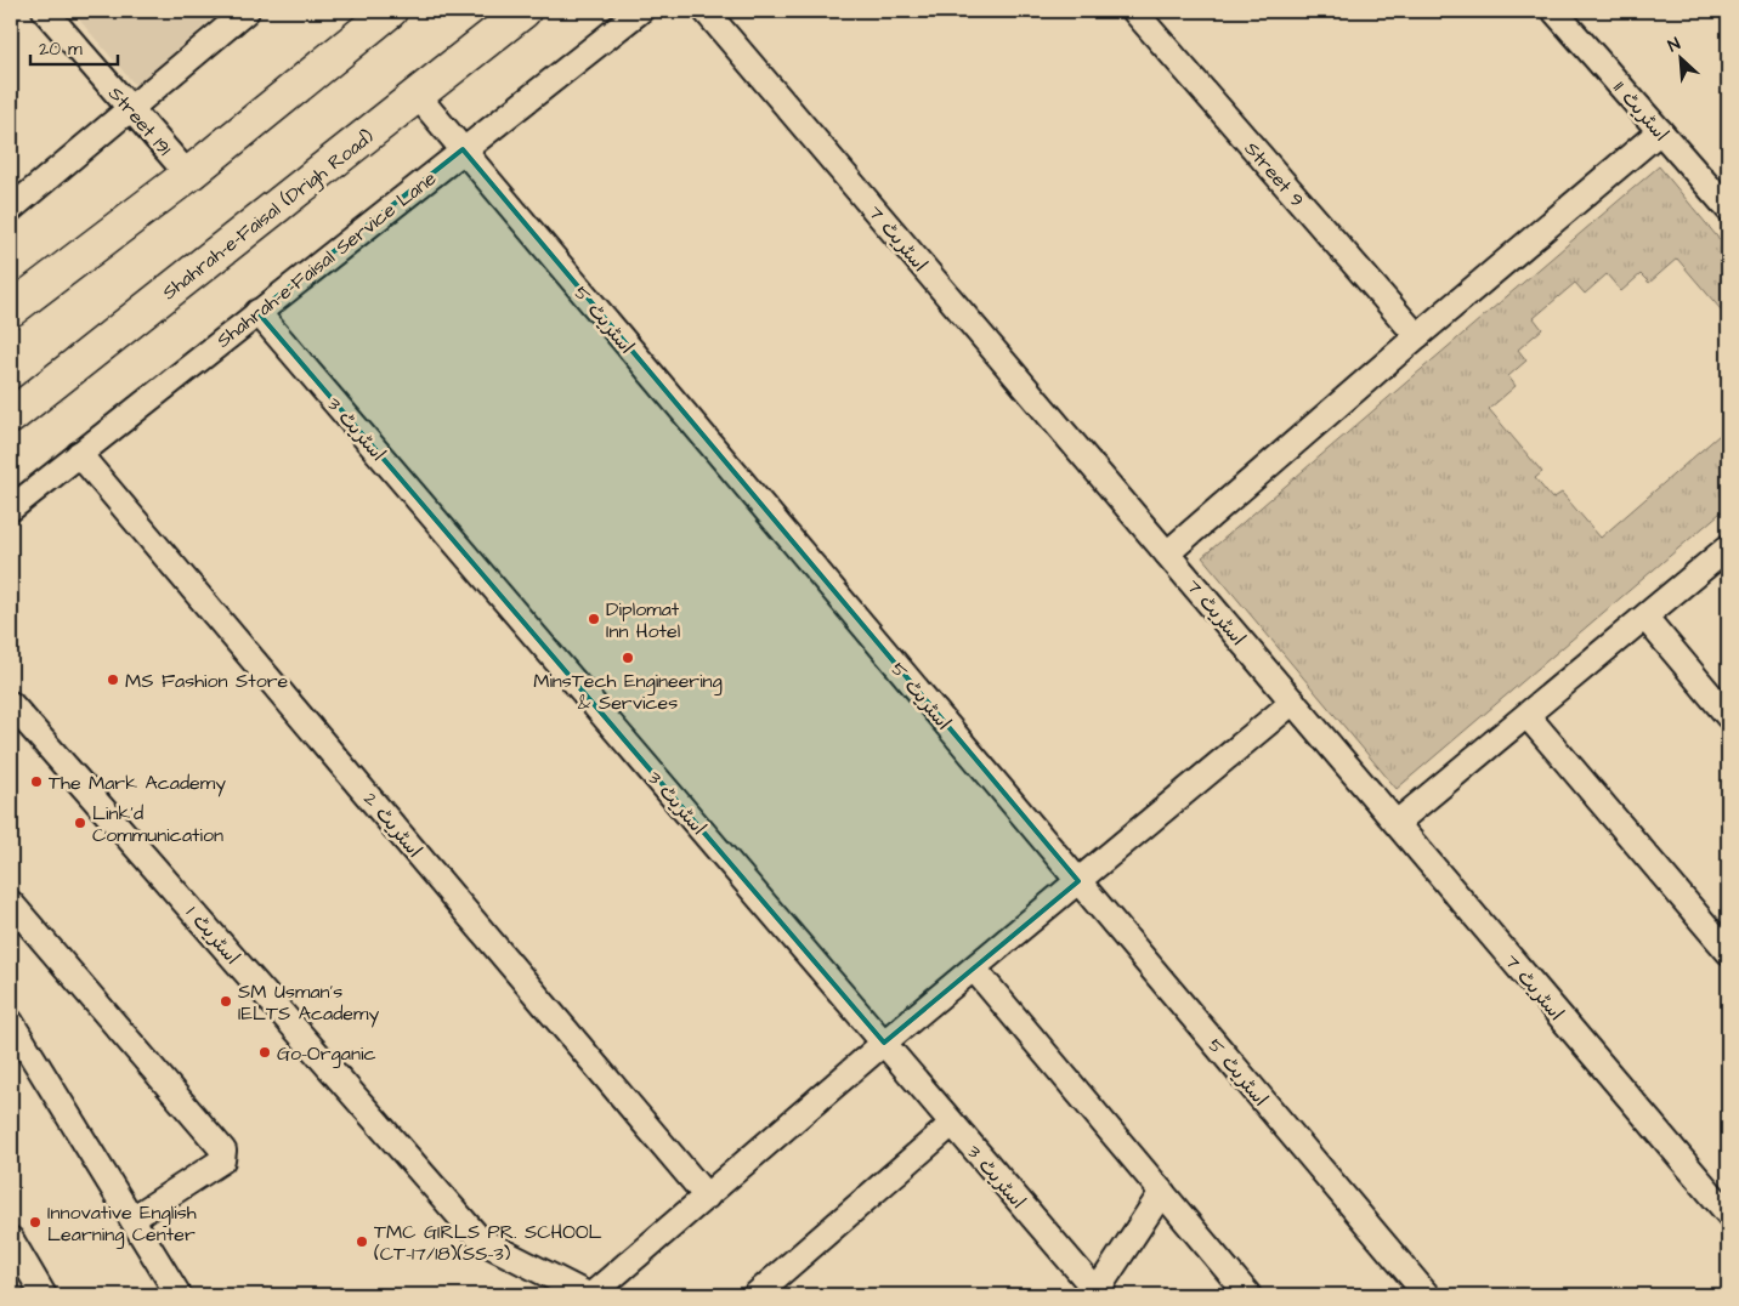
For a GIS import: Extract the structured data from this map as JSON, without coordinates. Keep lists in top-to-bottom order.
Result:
{
  "streets": {
    "highway": ["Shahrah-e-Faisal (Drigh Road)"],
    "street": [
      "اسٹریٹ 11",
      "Street 191",
      "Street 9",
      "اسٹریٹ 7",
      "Shahrah-e-Faisal Service Lane",
      "اسٹریٹ 5",
      "اسٹریٹ 3",
      "اسٹریٹ 2",
      "اسٹریٹ 1"
    ]
  },
  "crossings": [
    ["Shahrah-e-Faisal (Drigh Road)", "اسٹریٹ 5"],
    ["Shahrah-e-Faisal Service Lane", "اسٹریٹ 5"],
    ["Shahrah-e-Faisal Service Lane", "اسٹریٹ 3"],
    ["Shahrah-e-Faisal Service Lane", "اسٹریٹ 2"]
  ],
  "places": [
    "Diplomat Inn Hotel",
    "MinsTech Engineering & Services",
    "MS Fashion Store",
    "The Mark Academy",
    "Link'd Communication",
    "SM Usman's IELTS Academy",
    "Go-Organic",
    "Innovative English Learning Center",
    "TMC GIRLS PR. SCHOOL (CT-17/18)(SS-3)"
  ],
  "scale_bar": "20 m",
  "north": "top left"
}
